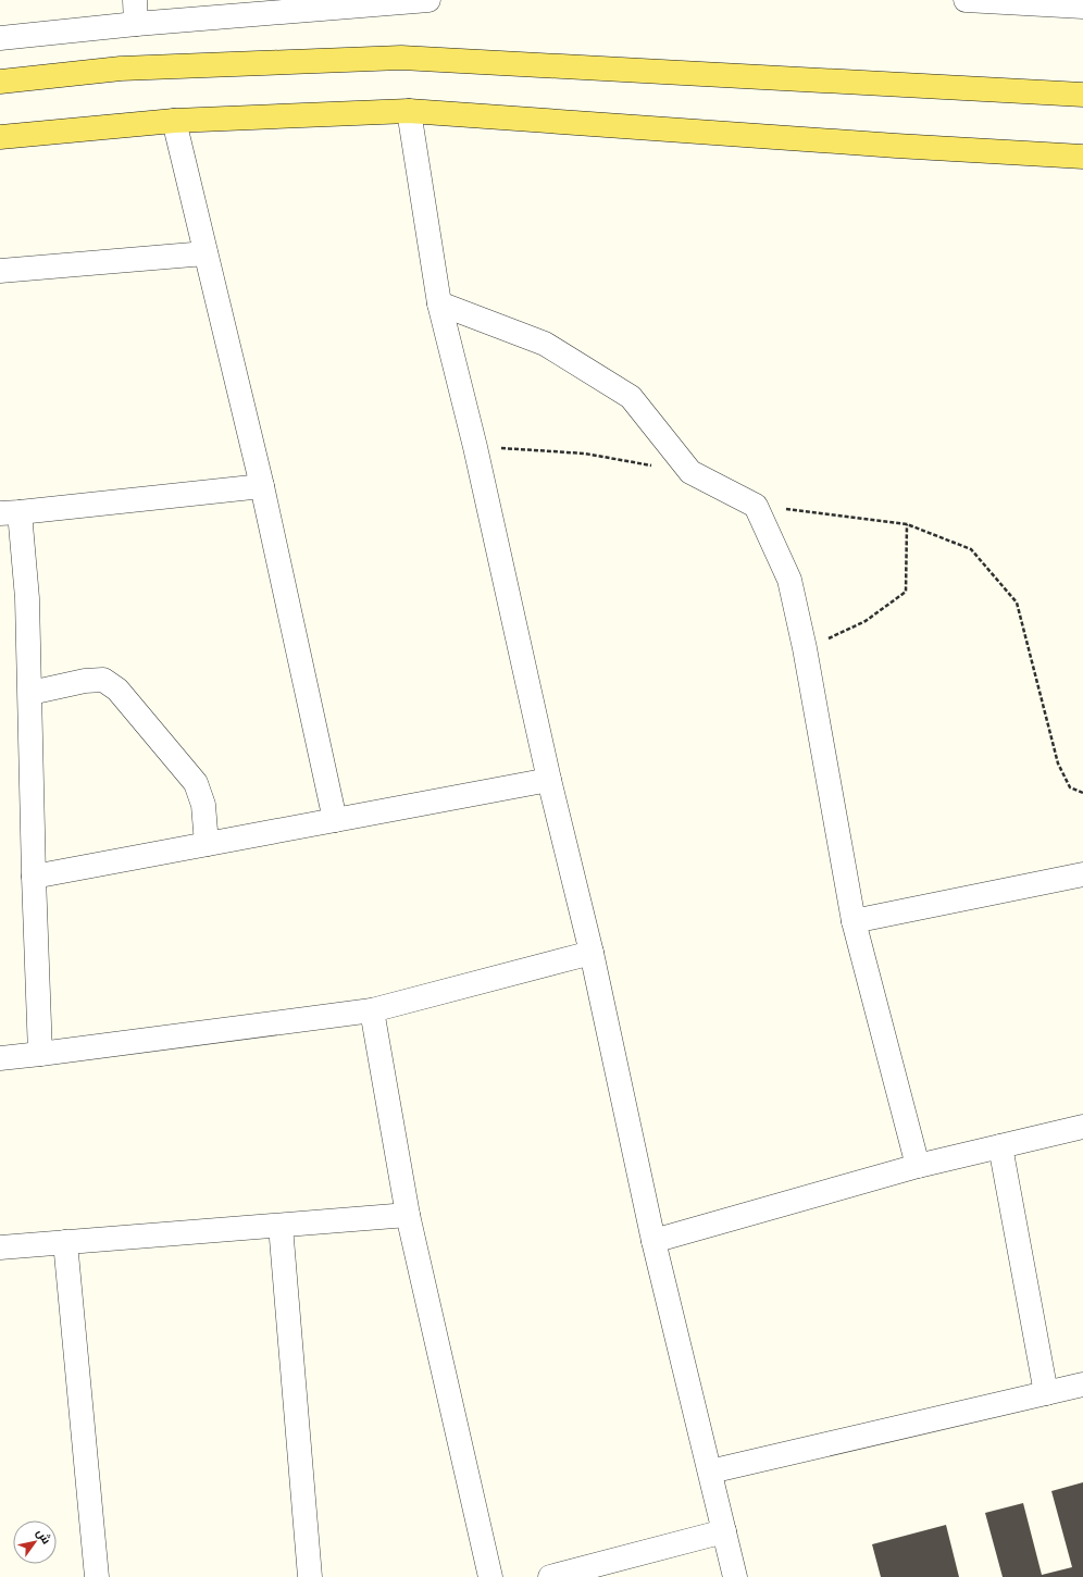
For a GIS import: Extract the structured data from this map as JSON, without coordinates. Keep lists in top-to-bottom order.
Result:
{
  "north": "top right"
}
